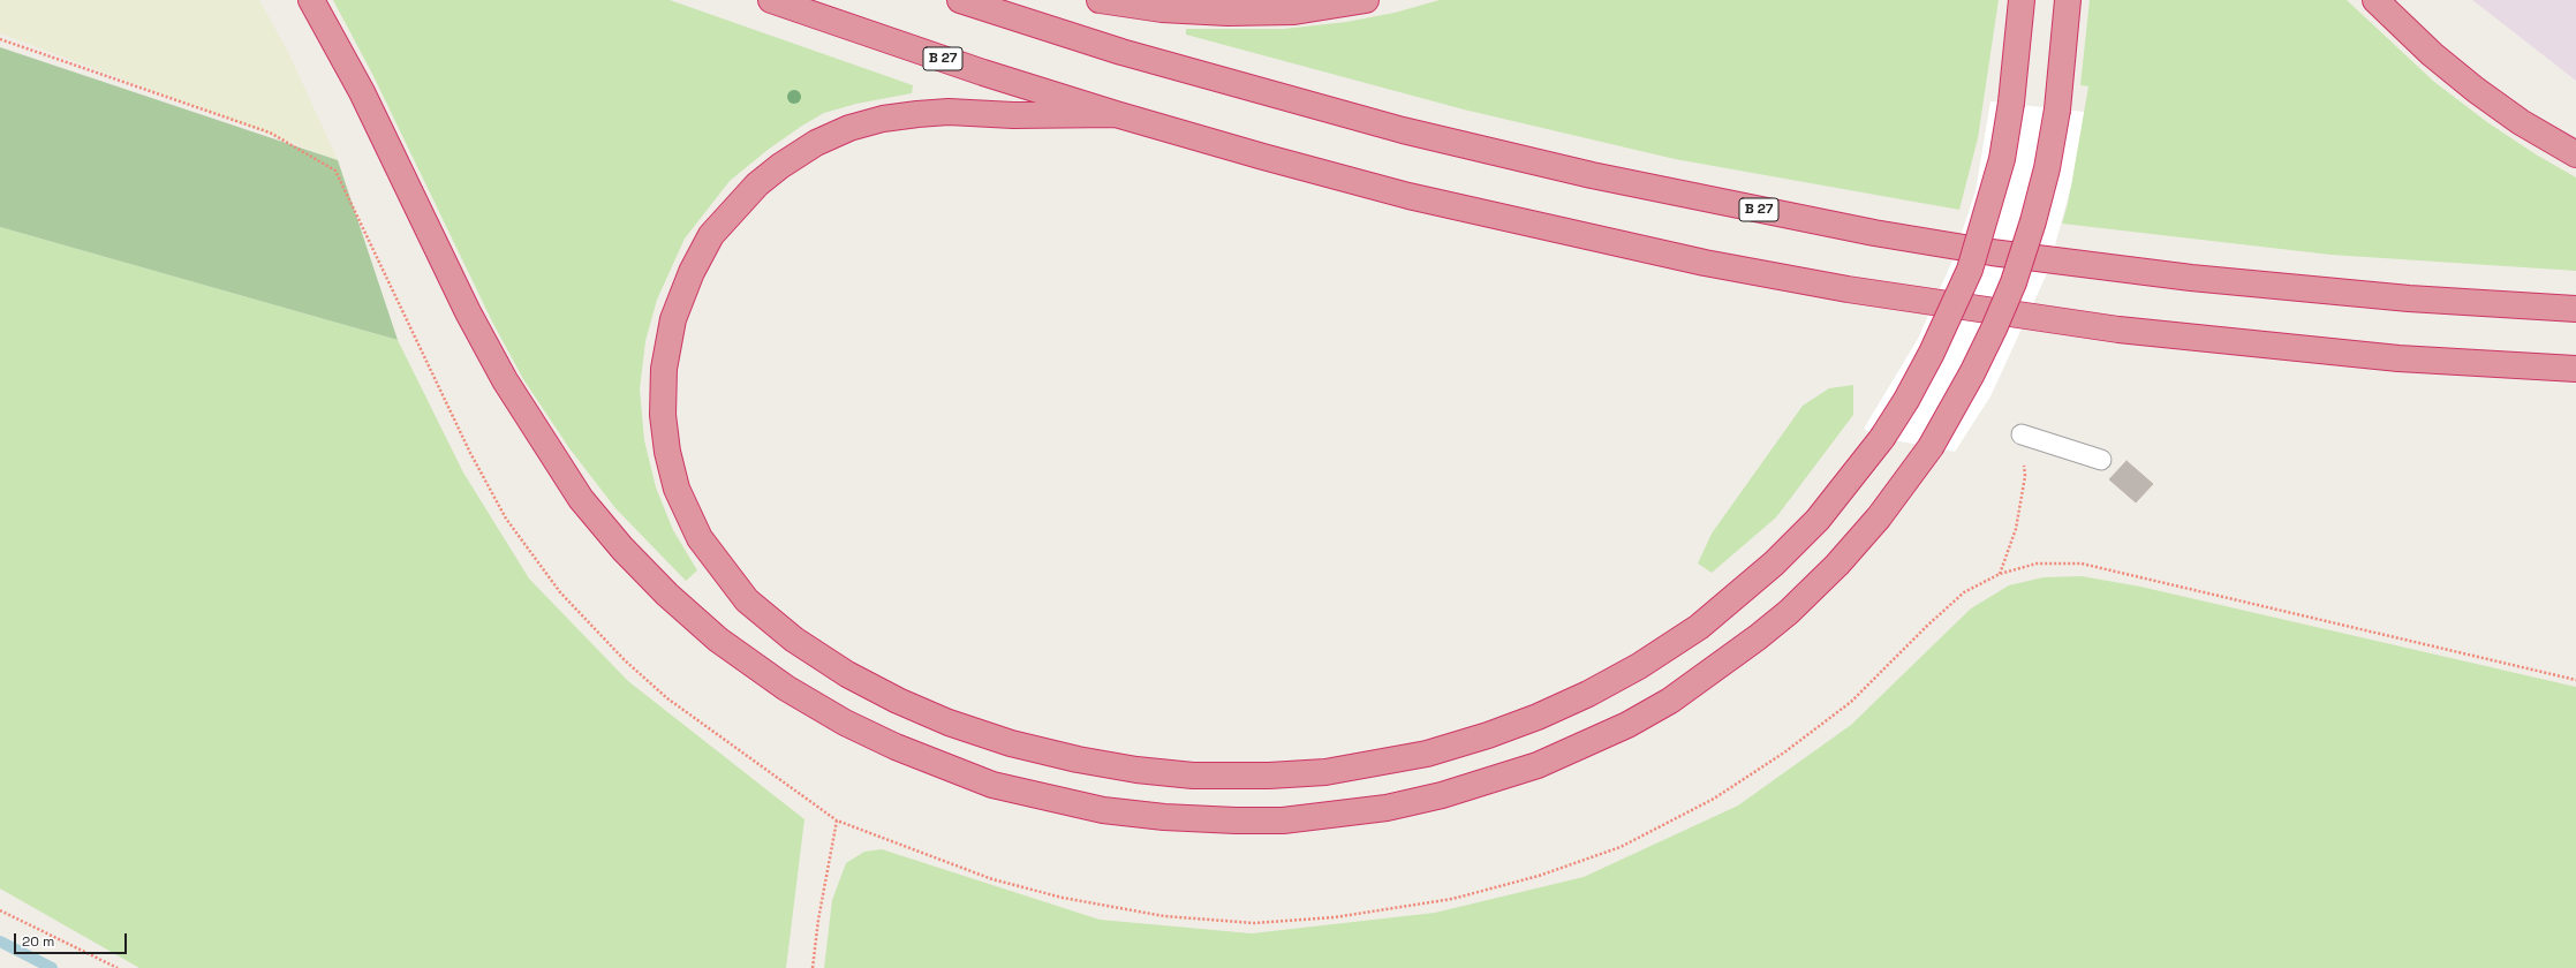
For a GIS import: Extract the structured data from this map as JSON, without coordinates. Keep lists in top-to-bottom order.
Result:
{
  "streets": {
    "highway": ["B 27"]
  },
  "scale_bar": "20 m"
}
